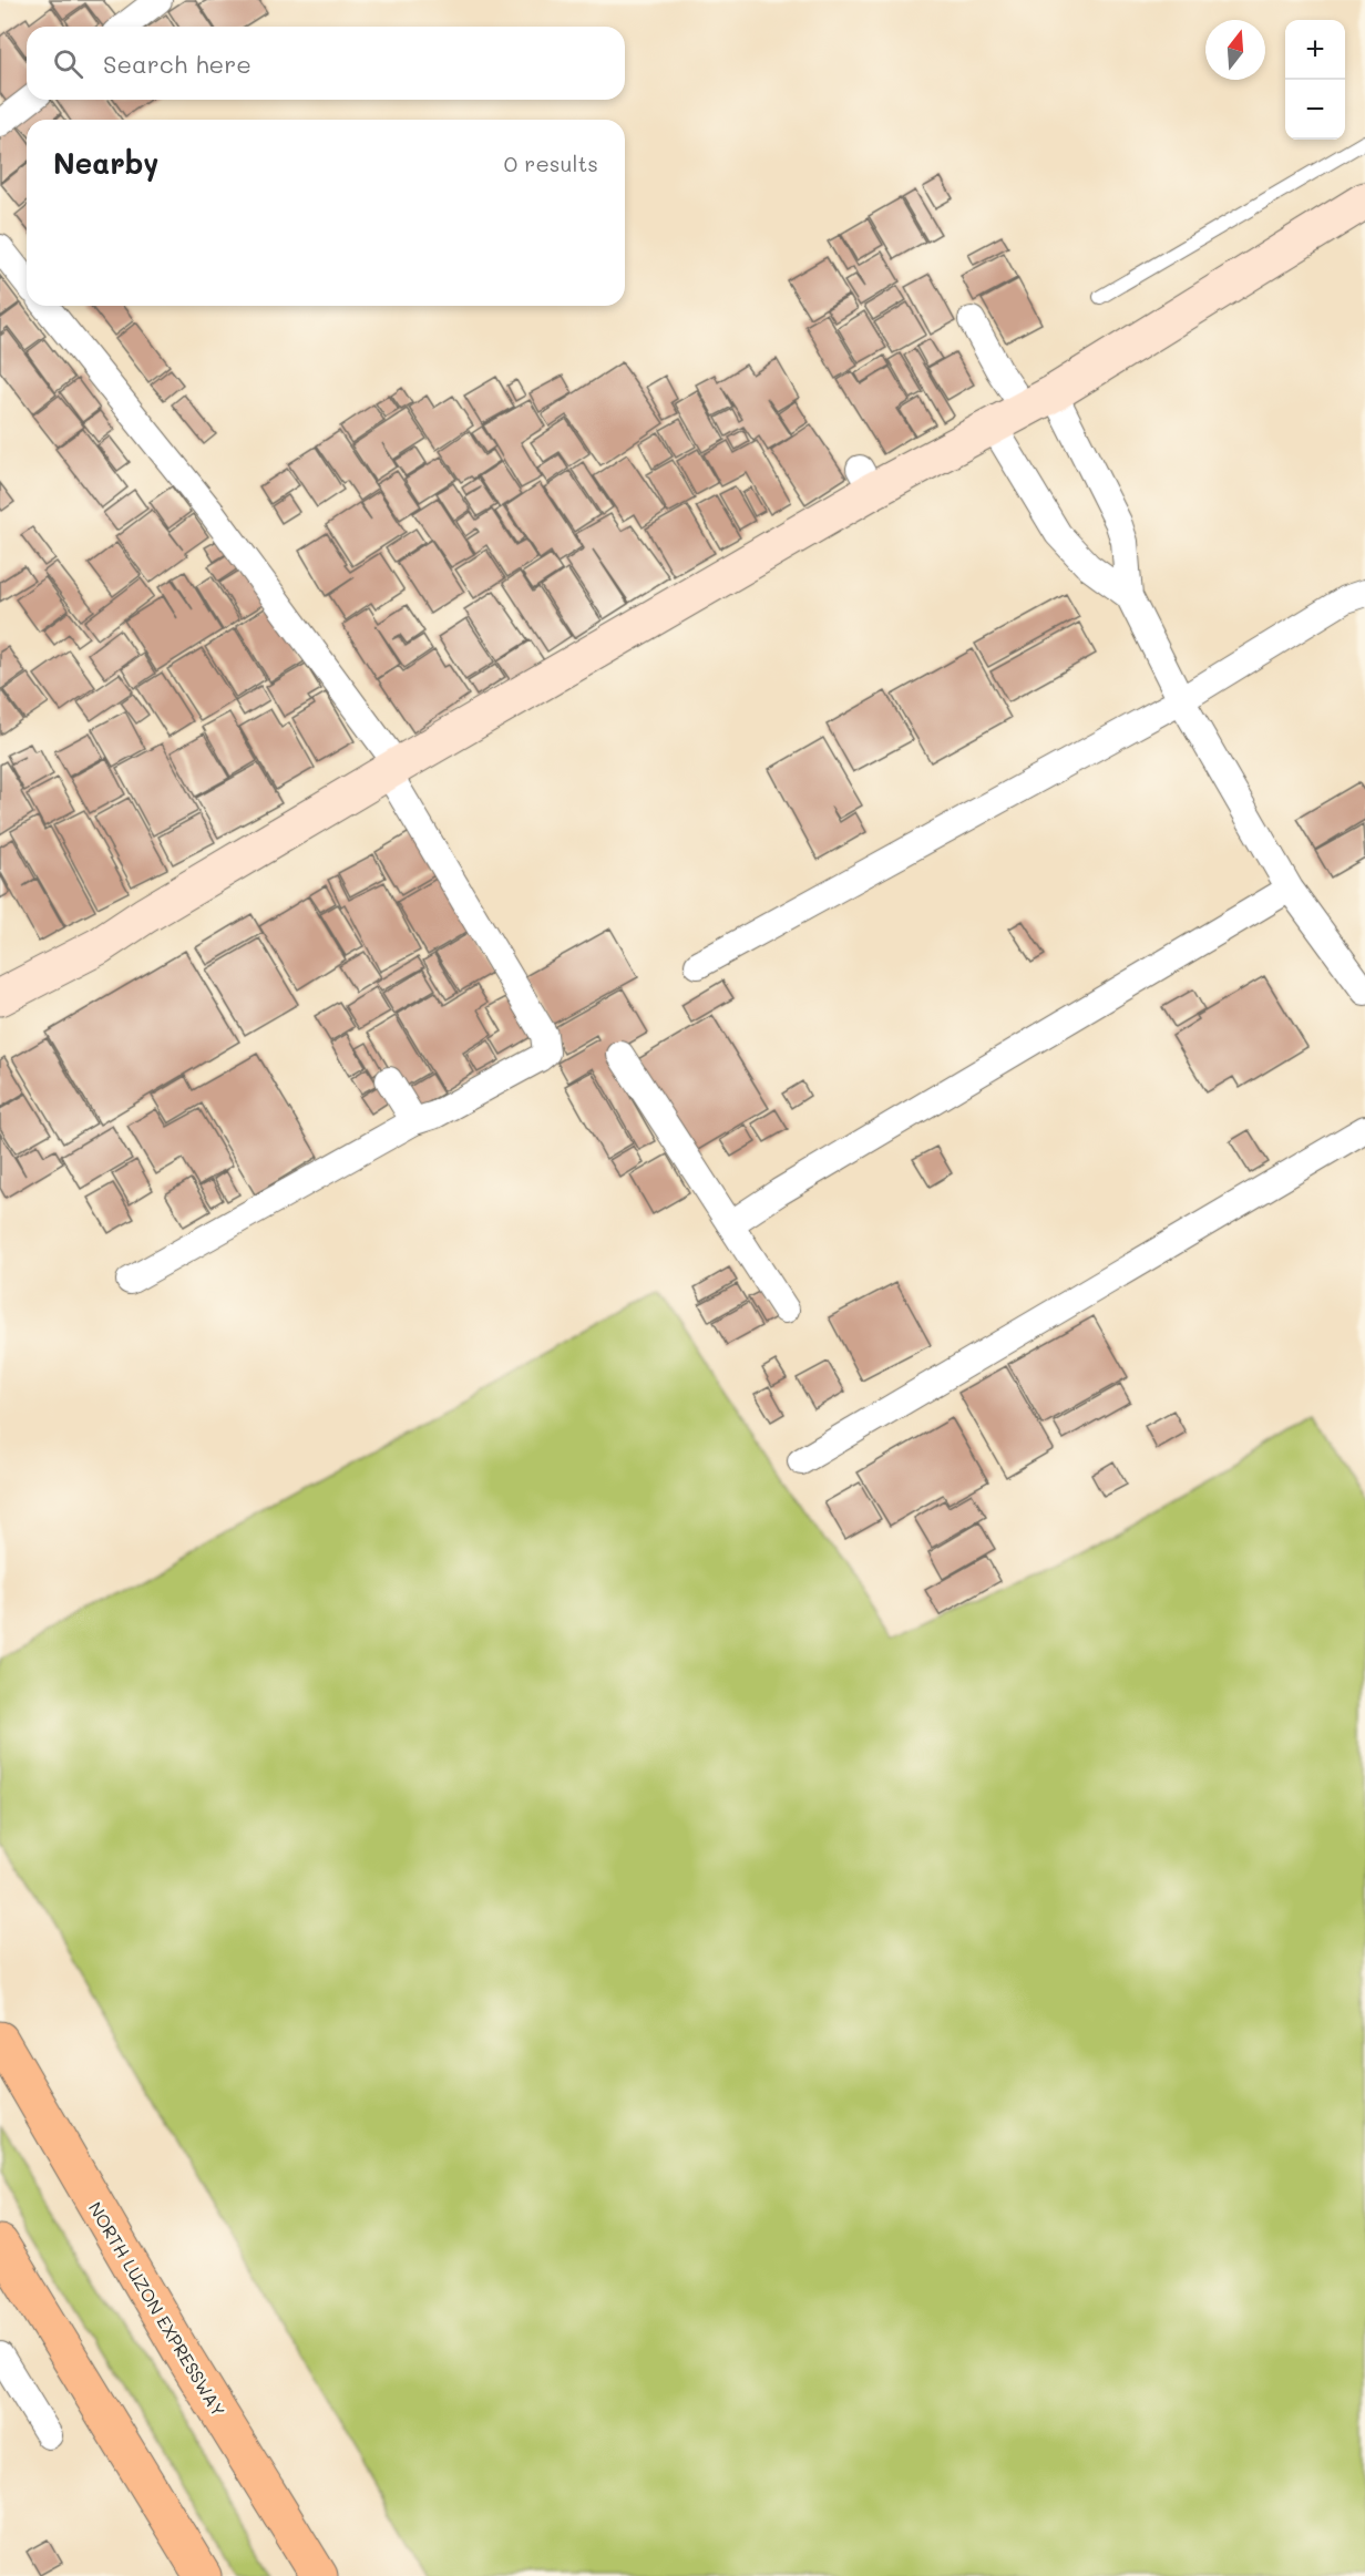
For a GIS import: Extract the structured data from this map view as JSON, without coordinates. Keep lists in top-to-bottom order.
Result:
{
  "streets": {
    "highway": ["NORTH LUZON EXPRESSWAY"]
  },
  "north": "top",
  "page": {
    "map_buttons": ["+", "−"],
    "search": "Search here",
    "heading": ["Nearby", "0 results"]
  }
}
